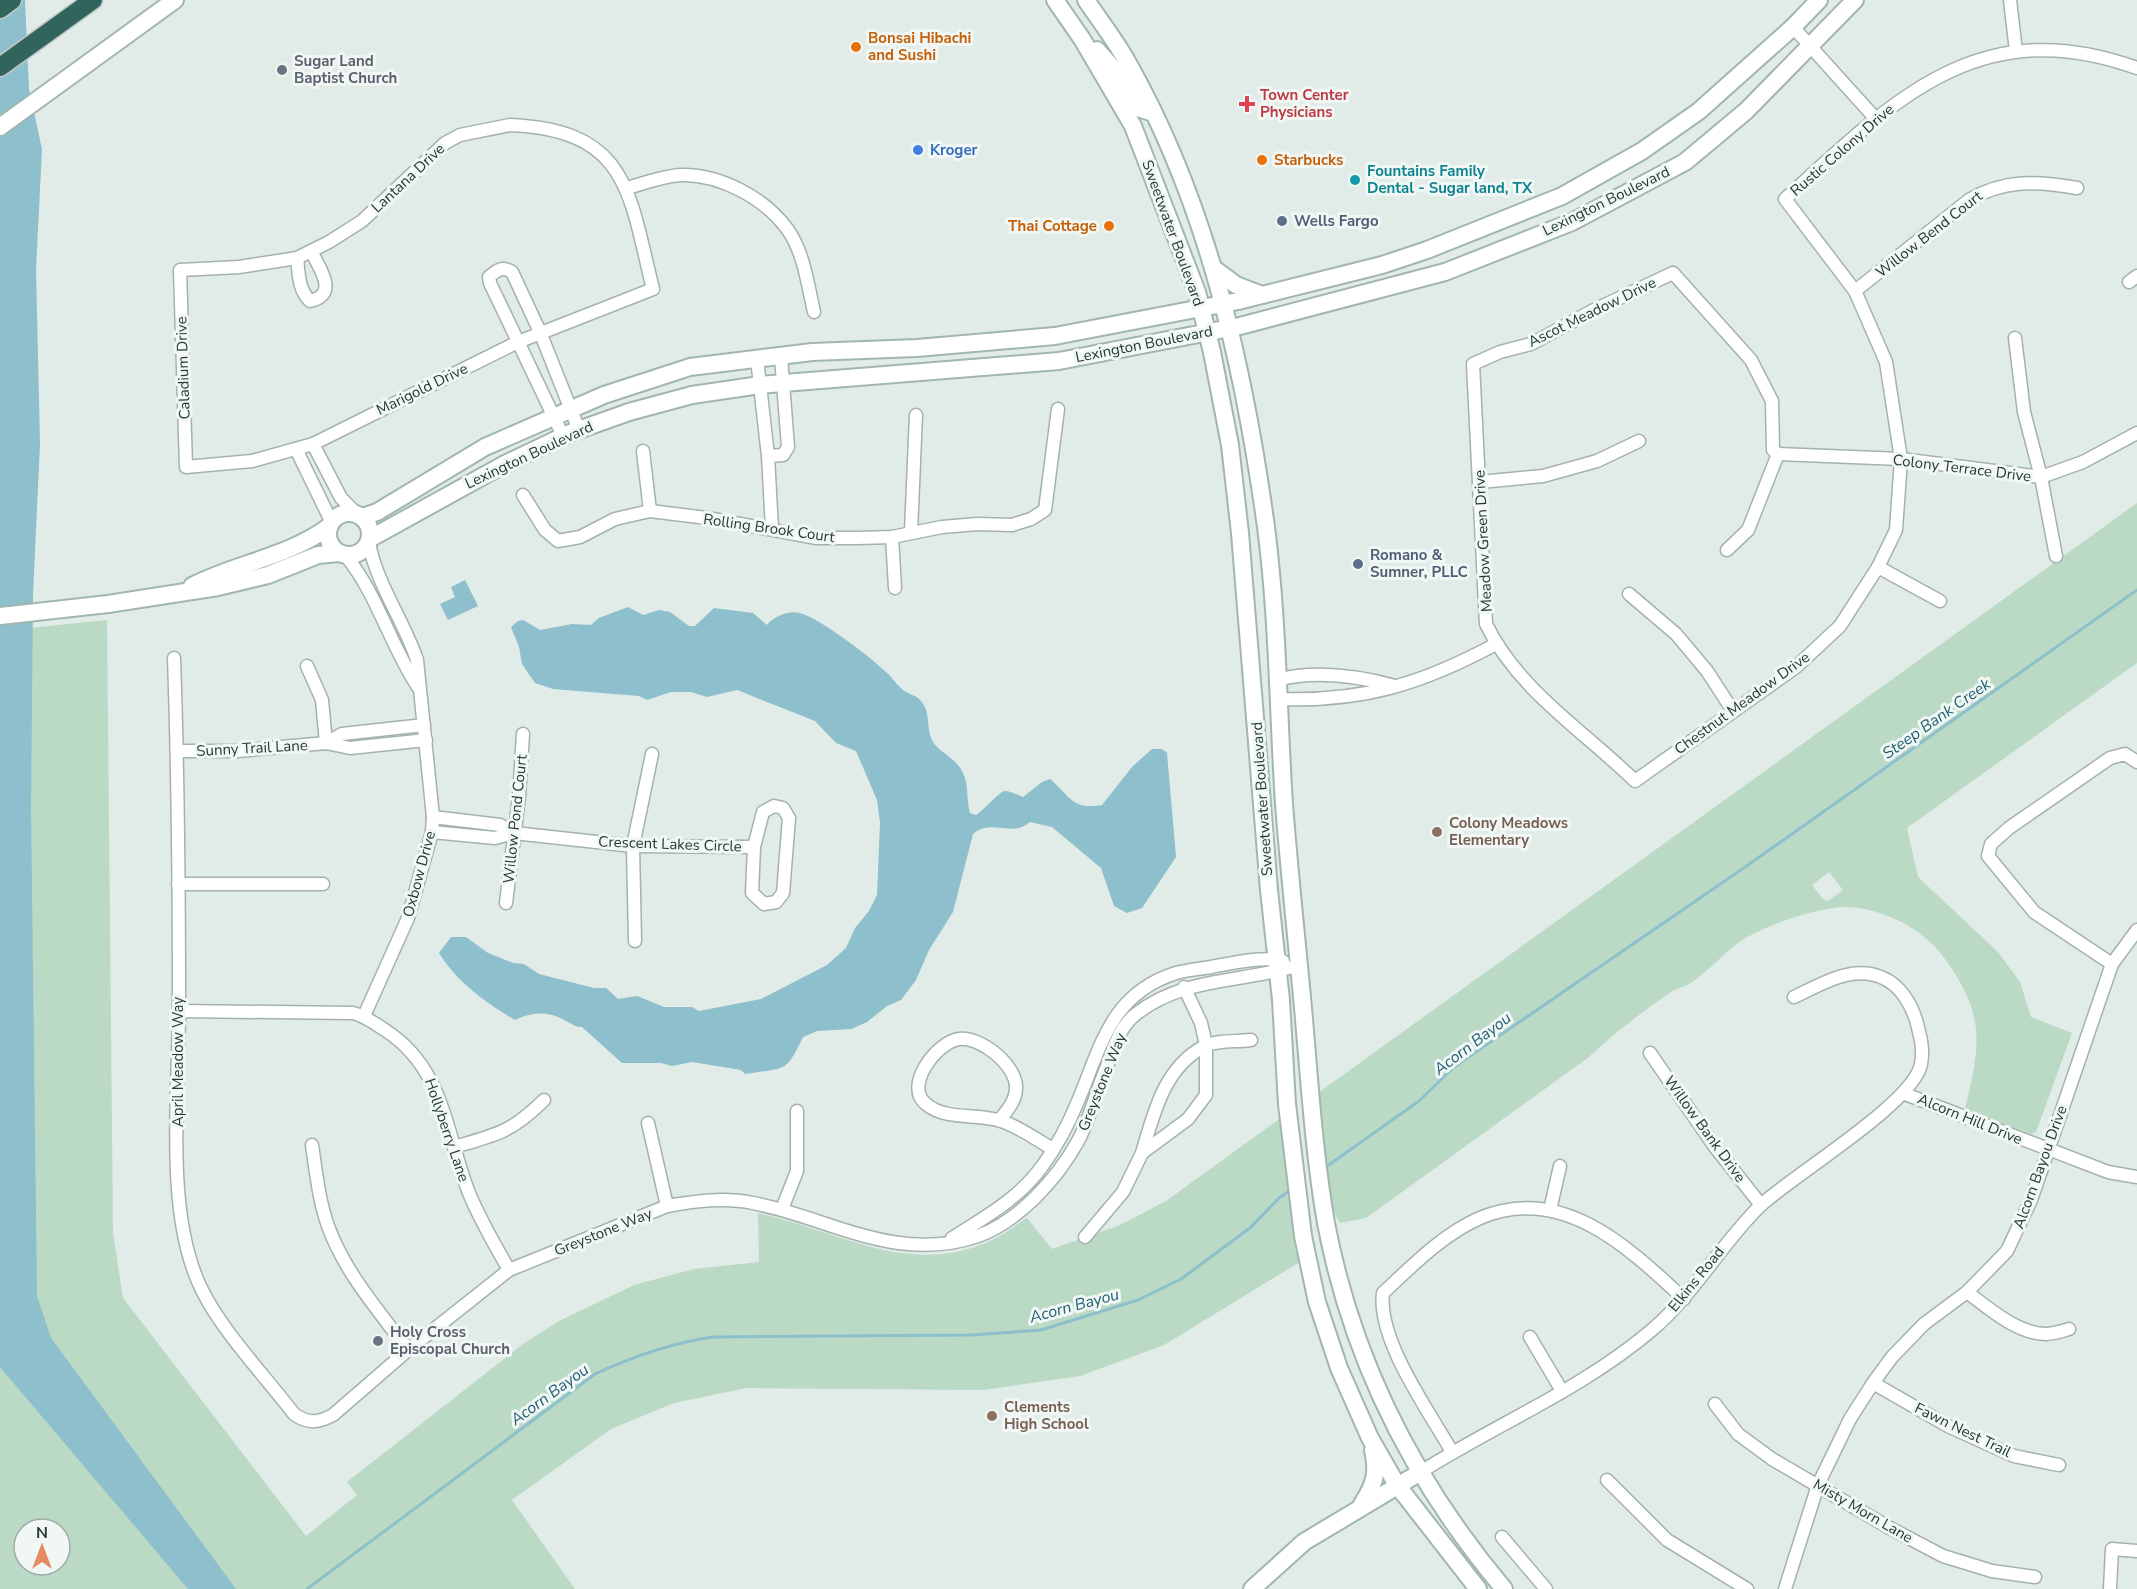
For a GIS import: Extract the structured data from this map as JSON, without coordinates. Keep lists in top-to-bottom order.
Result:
{
  "streets": {
    "main road": ["Lexington Boulevard", "Sweetwater Boulevard", "Elkins Road"],
    "street": [
      "Rustic Colony Drive",
      "Lantana Drive",
      "Willow Bend Court",
      "Ascot Meadow Drive",
      "Caladium Drive",
      "Marigold Drive",
      "Colony Terrace Drive",
      "Rolling Brook Court",
      "Meadow Green Drive",
      "Chestnut Meadow Drive",
      "Sunny Trail Lane",
      "Willow Pond Court",
      "Crescent Lakes Circle",
      "Oxbow Drive",
      "April Meadow Way",
      "Greystone Way",
      "Alcorn Hill Drive",
      "Willow Bank Drive",
      "Hollyberry Lane",
      "Alcorn Bayou Drive",
      "Fawn Nest Trail",
      "Misty Morn Lane"
    ]
  },
  "crossings": [
    ["Rustic Colony Drive", "Chestnut Meadow Drive"],
    ["Lantana Drive", "Caladium Drive"],
    ["Lantana Drive", "Marigold Drive"],
    ["Lexington Boulevard", "Sweetwater Boulevard"],
    ["Lexington Boulevard", "Oxbow Drive"],
    ["Sweetwater Boulevard", "Greystone Way"],
    ["Sweetwater Boulevard", "Elkins Road"],
    ["Willow Bend Court", "Chestnut Meadow Drive"],
    ["Ascot Meadow Drive", "Colony Terrace Drive"],
    ["Ascot Meadow Drive", "Meadow Green Drive"],
    ["Caladium Drive", "Marigold Drive"],
    ["Colony Terrace Drive", "Chestnut Meadow Drive"],
    ["Meadow Green Drive", "Chestnut Meadow Drive"],
    ["Sunny Trail Lane", "Oxbow Drive"],
    ["Sunny Trail Lane", "April Meadow Way"],
    ["Willow Pond Court", "Crescent Lakes Circle"],
    ["Crescent Lakes Circle", "Oxbow Drive"],
    ["Oxbow Drive", "Hollyberry Lane"],
    ["April Meadow Way", "Greystone Way"],
    ["April Meadow Way", "Hollyberry Lane"],
    ["Greystone Way", "Hollyberry Lane"],
    ["Alcorn Hill Drive", "Alcorn Bayou Drive"],
    ["Alcorn Hill Drive", "Elkins Road"],
    ["Willow Bank Drive", "Elkins Road"],
    ["Alcorn Bayou Drive", "Fawn Nest Trail"],
    ["Alcorn Bayou Drive", "Misty Morn Lane"]
  ],
  "water": ["Steep Bank Creek", "Acorn Bayou"],
  "places": {
    "other": [
      "Bonsai Hibachi and Sushi",
      "Sugar Land Baptist Church",
      "Kroger",
      "Starbucks",
      "Fountains Family Dental - Sugar land, TX",
      "Wells Fargo",
      "Thai Cottage",
      "Romano & Sumner, PLLC",
      "Colony Meadows Elementary",
      "Holy Cross Episcopal Church",
      "Clements High School"
    ],
    "health": ["Town Center Physicians"]
  },
  "north": "top"
}
